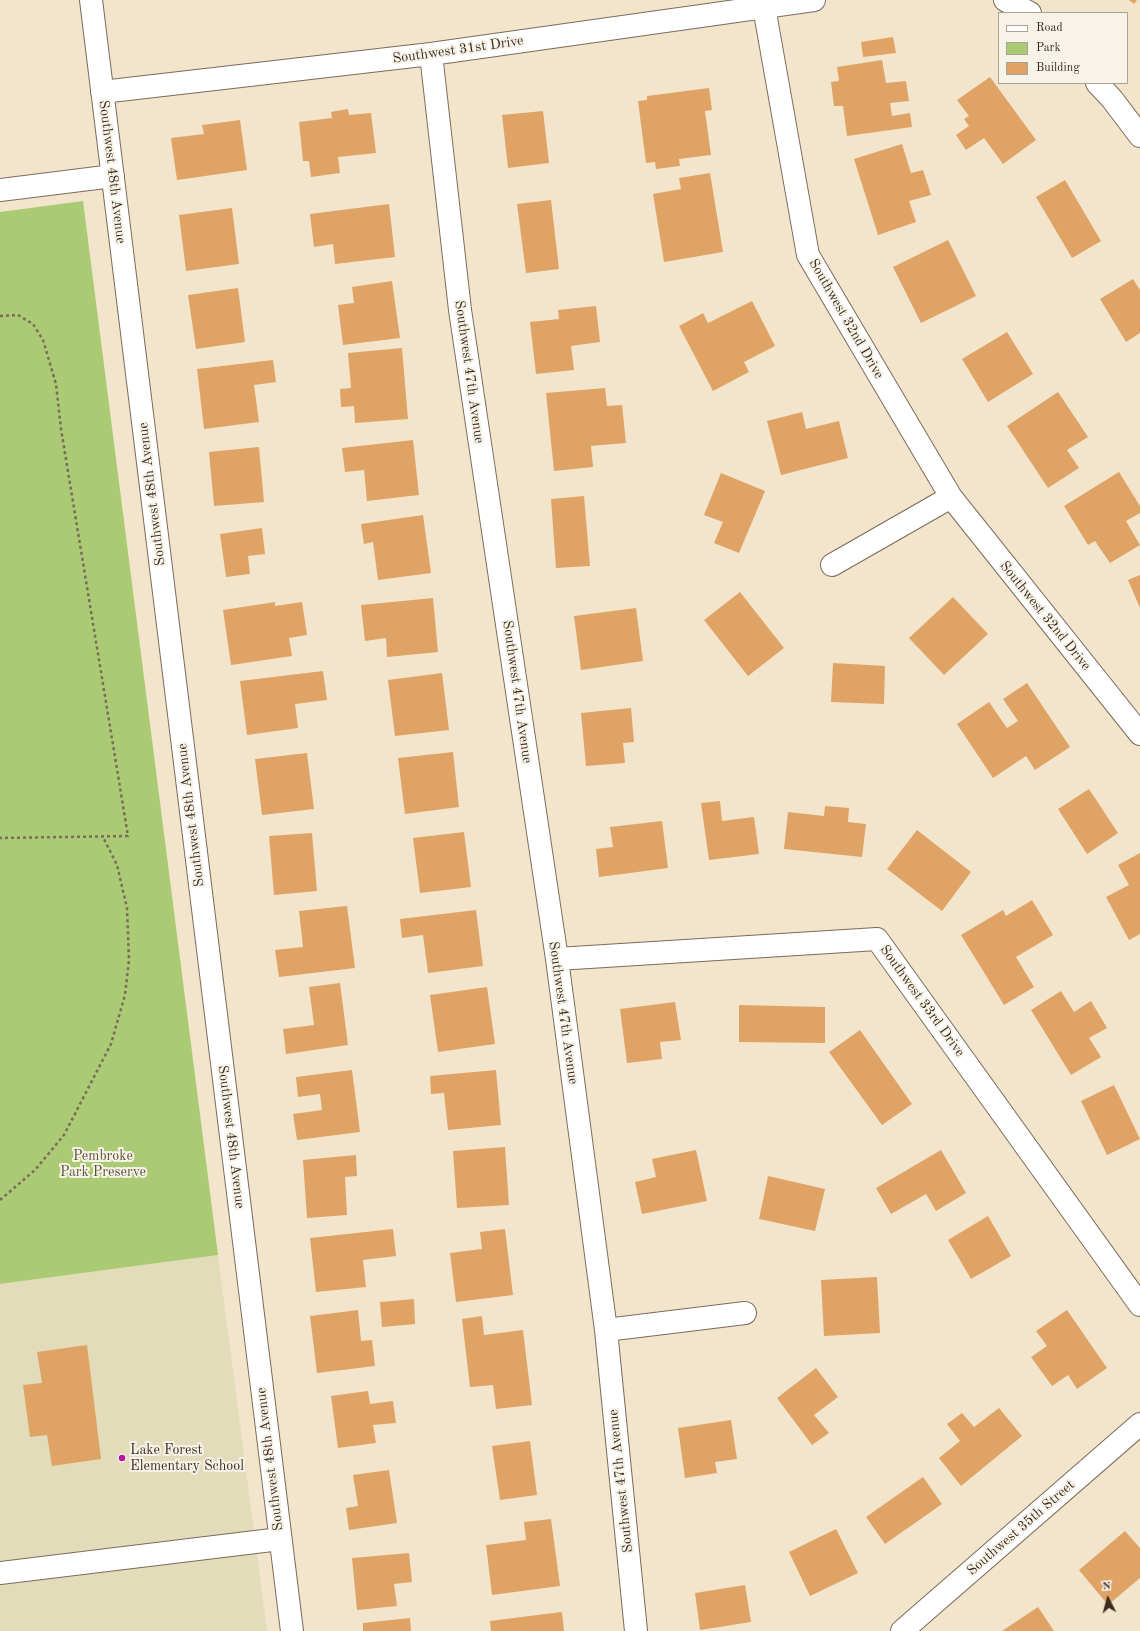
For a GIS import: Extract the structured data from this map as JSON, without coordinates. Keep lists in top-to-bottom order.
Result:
{
  "streets": {
    "street": [
      "Southwest 31st Drive",
      "Southwest 48th Avenue",
      "Southwest 32nd Drive",
      "Southwest 47th Avenue",
      "Southwest 33rd Drive",
      "Southwest 35th Street"
    ]
  },
  "crossings": [
    ["Southwest 31st Drive", "Southwest 48th Avenue"],
    ["Southwest 31st Drive", "Southwest 32nd Drive"],
    ["Southwest 31st Drive", "Southwest 47th Avenue"],
    ["Southwest 47th Avenue", "Southwest 33rd Drive"]
  ],
  "parks": ["Pembroke Park Preserve"],
  "places": ["Lake Forest Elementary School"],
  "legend": ["Road", "Park", "Building"],
  "north": "top"
}
